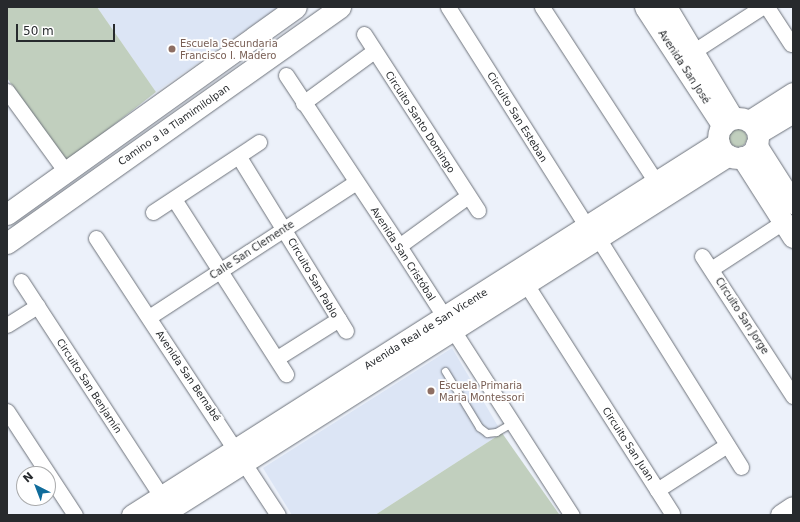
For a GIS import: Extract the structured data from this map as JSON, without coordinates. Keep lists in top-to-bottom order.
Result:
{
  "streets": {
    "street": [
      "Avenida San José",
      "Circuito San Esteban",
      "Circuito Santo Domingo",
      "Camino a la Tlamimilolpan",
      "Calle San Clemente",
      "Avenida San Cristóbal",
      "Circuito San Pablo",
      "Circuito San Jorge",
      "Avenida Real de San Vicente",
      "Avenida San Bernabé",
      "Circuito San Benjamín",
      "Circuito San Juan"
    ]
  },
  "crossings": [
    ["Avenida San José", "Circuito San Jorge"],
    ["Avenida San José", "Avenida Real de San Vicente"],
    ["Circuito San Esteban", "Avenida Real de San Vicente"],
    ["Calle San Clemente", "Avenida San Cristóbal"],
    ["Calle San Clemente", "Circuito San Pablo"],
    ["Calle San Clemente", "Avenida San Bernabé"],
    ["Avenida San Cristóbal", "Avenida Real de San Vicente"],
    ["Avenida Real de San Vicente", "Avenida San Bernabé"],
    ["Avenida Real de San Vicente", "Circuito San Benjamín"],
    ["Avenida Real de San Vicente", "Circuito San Juan"]
  ],
  "places": ["Escuela Secundaria Francisco I. Madero", "Escuela Primaria Maria Montessori"],
  "scale_bar": "50 m",
  "north": "top left"
}
